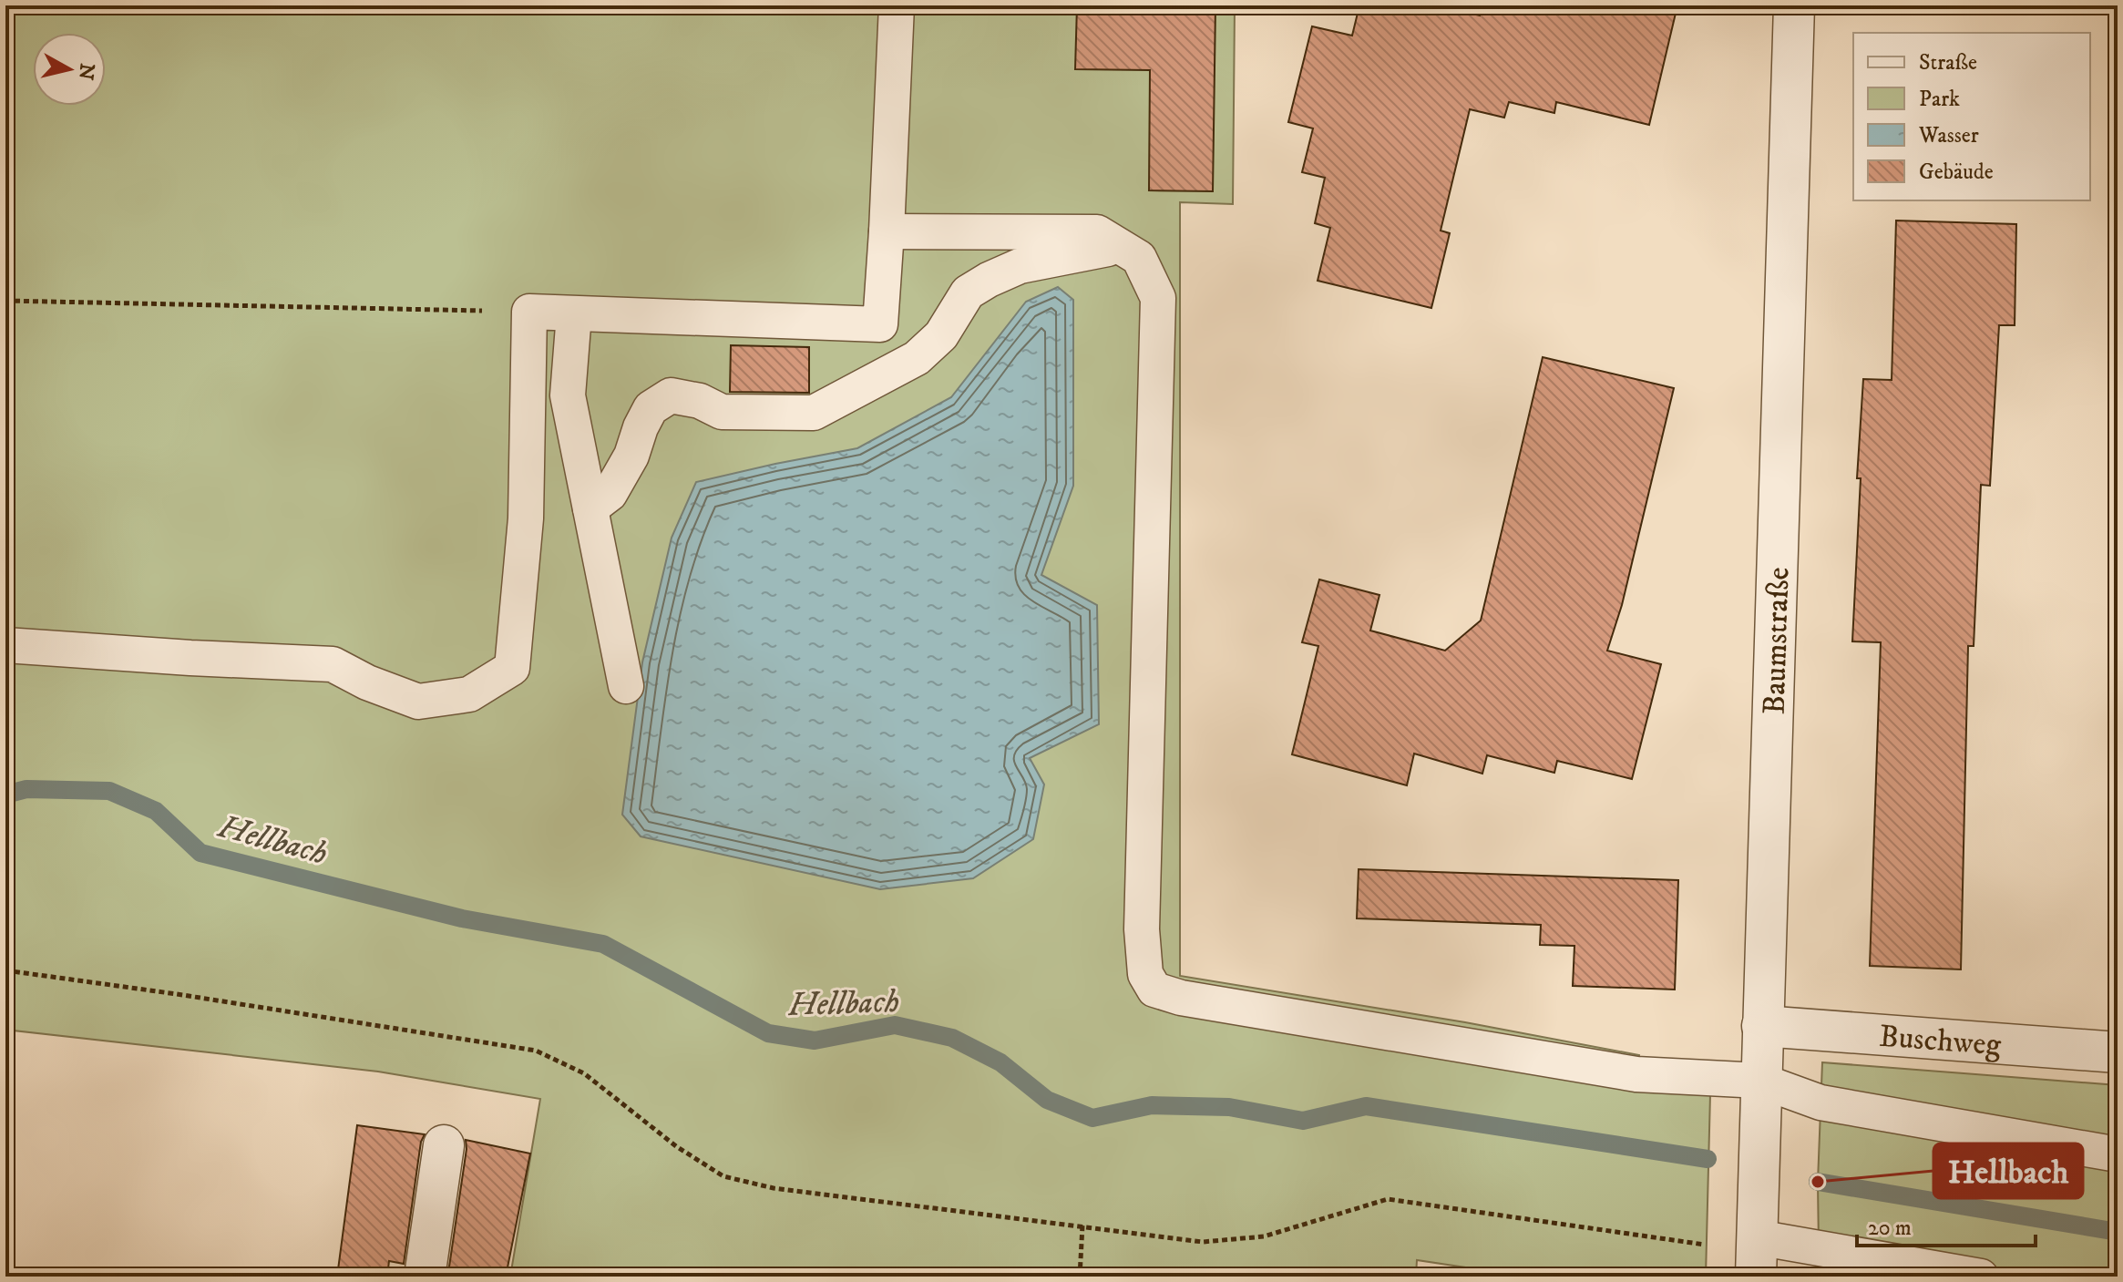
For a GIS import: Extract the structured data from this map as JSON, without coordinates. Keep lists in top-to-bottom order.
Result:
{
  "streets": {
    "street": ["Baumstraße", "Buschweg"]
  },
  "crossings": [
    ["Baumstraße", "Buschweg"]
  ],
  "water": ["Hellbach"],
  "places": ["Hellbach"],
  "legend": [
    "Straße",
    "Park",
    "Wasser",
    "Gebäude"
  ],
  "scale_bar": "20 m",
  "north": "right"
}
